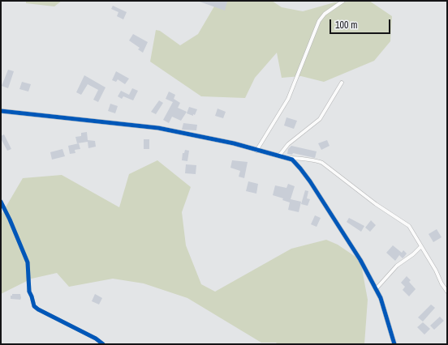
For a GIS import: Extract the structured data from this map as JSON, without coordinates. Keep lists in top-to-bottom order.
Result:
{
  "scale_bar": "100 m"
}
